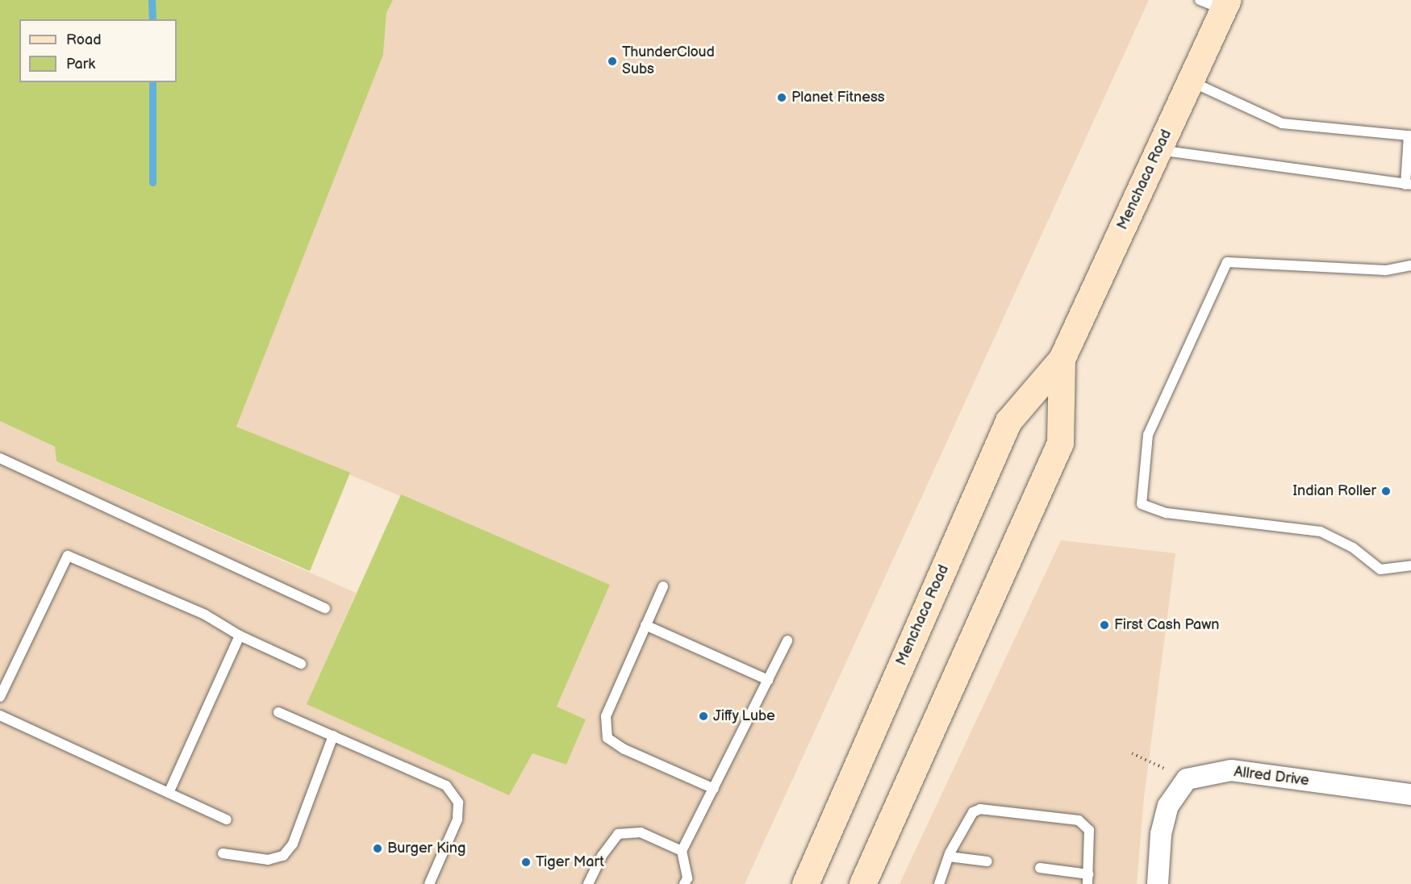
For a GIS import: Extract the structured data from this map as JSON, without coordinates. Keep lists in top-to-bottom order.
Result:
{
  "streets": {
    "main road": ["Menchaca Road"],
    "street": ["Allred Drive"]
  },
  "places": [
    "ThunderCloud Subs",
    "Planet Fitness",
    "Indian Roller",
    "First Cash Pawn",
    "Jiffy Lube",
    "Burger King",
    "Tiger Mart"
  ],
  "legend": ["Road", "Park"]
}
